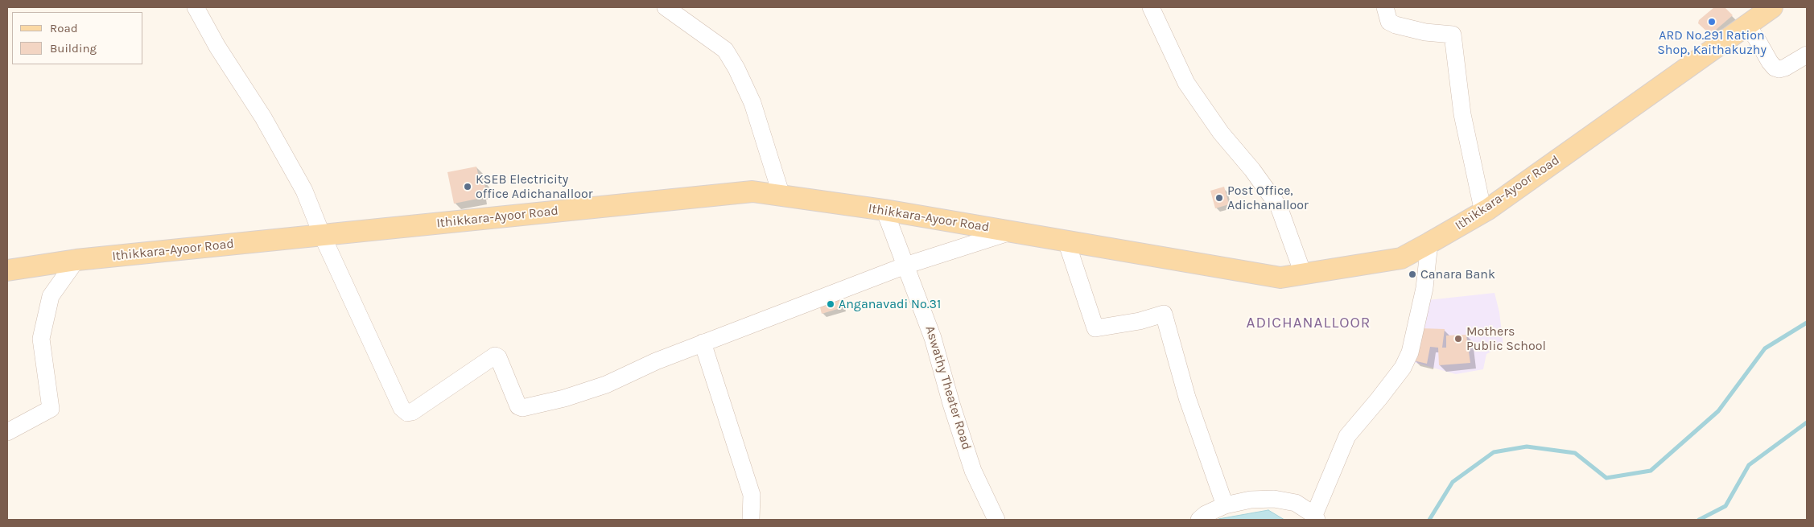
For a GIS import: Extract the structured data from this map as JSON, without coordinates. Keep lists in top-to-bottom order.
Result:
{
  "streets": {
    "main road": ["Ithikkara-Ayoor Road"],
    "street": ["Aswathy Theater Road"]
  },
  "crossings": [
    ["Ithikkara-Ayoor Road", "Aswathy Theater Road"]
  ],
  "districts": ["ADICHANALLOOR"],
  "places": [
    "ARD No.291 Ration Shop, Kaithakuzhy",
    "KSEB Electricity office Adichanalloor",
    "Post Office, Adichanalloor",
    "Canara Bank",
    "Anganavadi No.31",
    "Mothers Public School"
  ],
  "legend": ["Road", "Building"]
}
